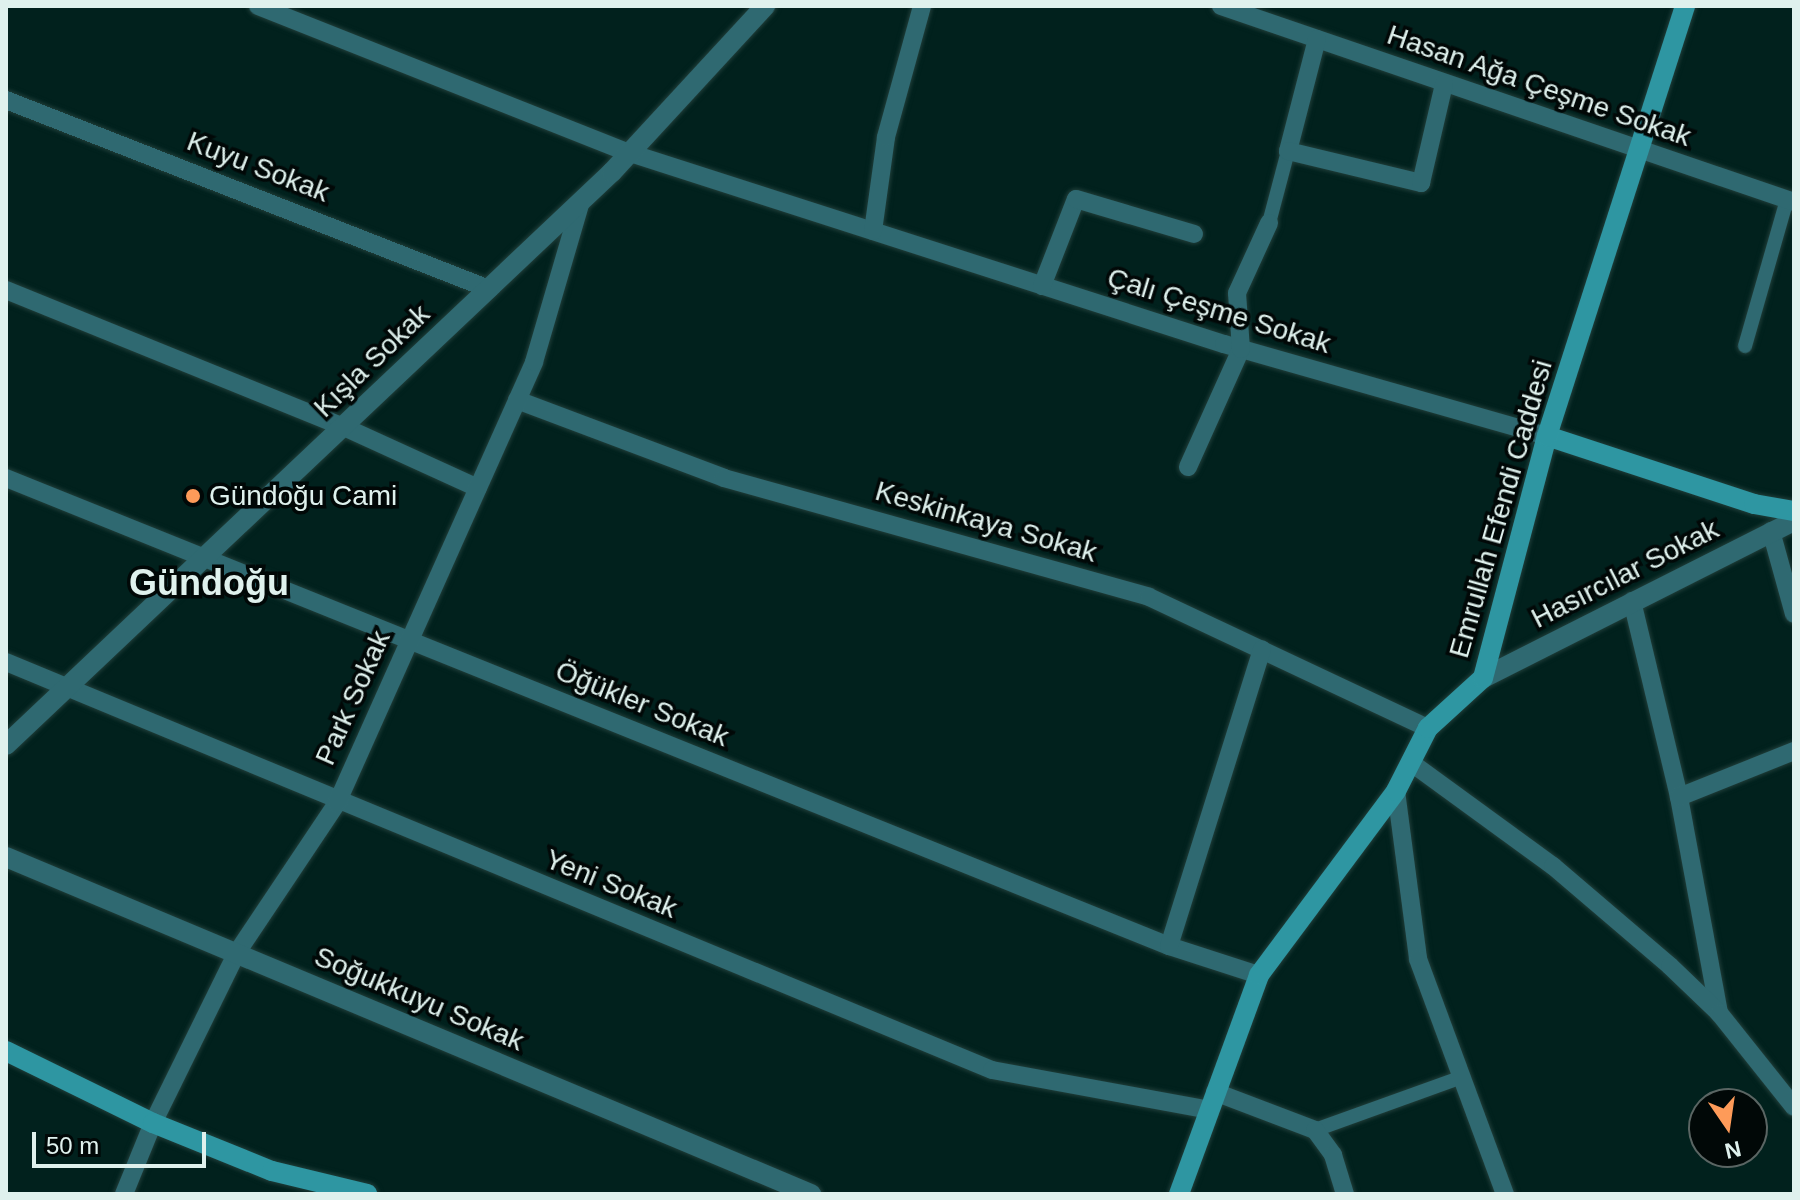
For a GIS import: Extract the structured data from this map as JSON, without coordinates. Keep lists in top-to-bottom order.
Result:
{
  "streets": {
    "main road": ["Çalı Çeşme Sokak", "Emrullah Efendi Caddesi"],
    "street": [
      "Hasan Ağa Çeşme Sokak",
      "Kuyu Sokak",
      "Kışla Sokak",
      "Keskinkaya Sokak",
      "Hasırcılar Sokak",
      "Park Sokak",
      "Öğükler Sokak",
      "Yeni Sokak",
      "Soğukkuyu Sokak"
    ]
  },
  "crossings": [
    ["Hasan Ağa Çeşme Sokak", "Emrullah Efendi Caddesi"],
    ["Kuyu Sokak", "Kışla Sokak"],
    ["Çalı Çeşme Sokak", "Kışla Sokak"],
    ["Çalı Çeşme Sokak", "Emrullah Efendi Caddesi"],
    ["Kışla Sokak", "Park Sokak"],
    ["Kışla Sokak", "Öğükler Sokak"],
    ["Kışla Sokak", "Yeni Sokak"],
    ["Emrullah Efendi Caddesi", "Keskinkaya Sokak"],
    ["Emrullah Efendi Caddesi", "Hasırcılar Sokak"],
    ["Emrullah Efendi Caddesi", "Öğükler Sokak"],
    ["Emrullah Efendi Caddesi", "Yeni Sokak"],
    ["Keskinkaya Sokak", "Park Sokak"],
    ["Park Sokak", "Öğükler Sokak"],
    ["Park Sokak", "Yeni Sokak"],
    ["Park Sokak", "Soğukkuyu Sokak"]
  ],
  "districts": ["Gündoğu"],
  "places": ["Gündoğu Cami"],
  "scale_bar": "50 m",
  "north": "bottom"
}
